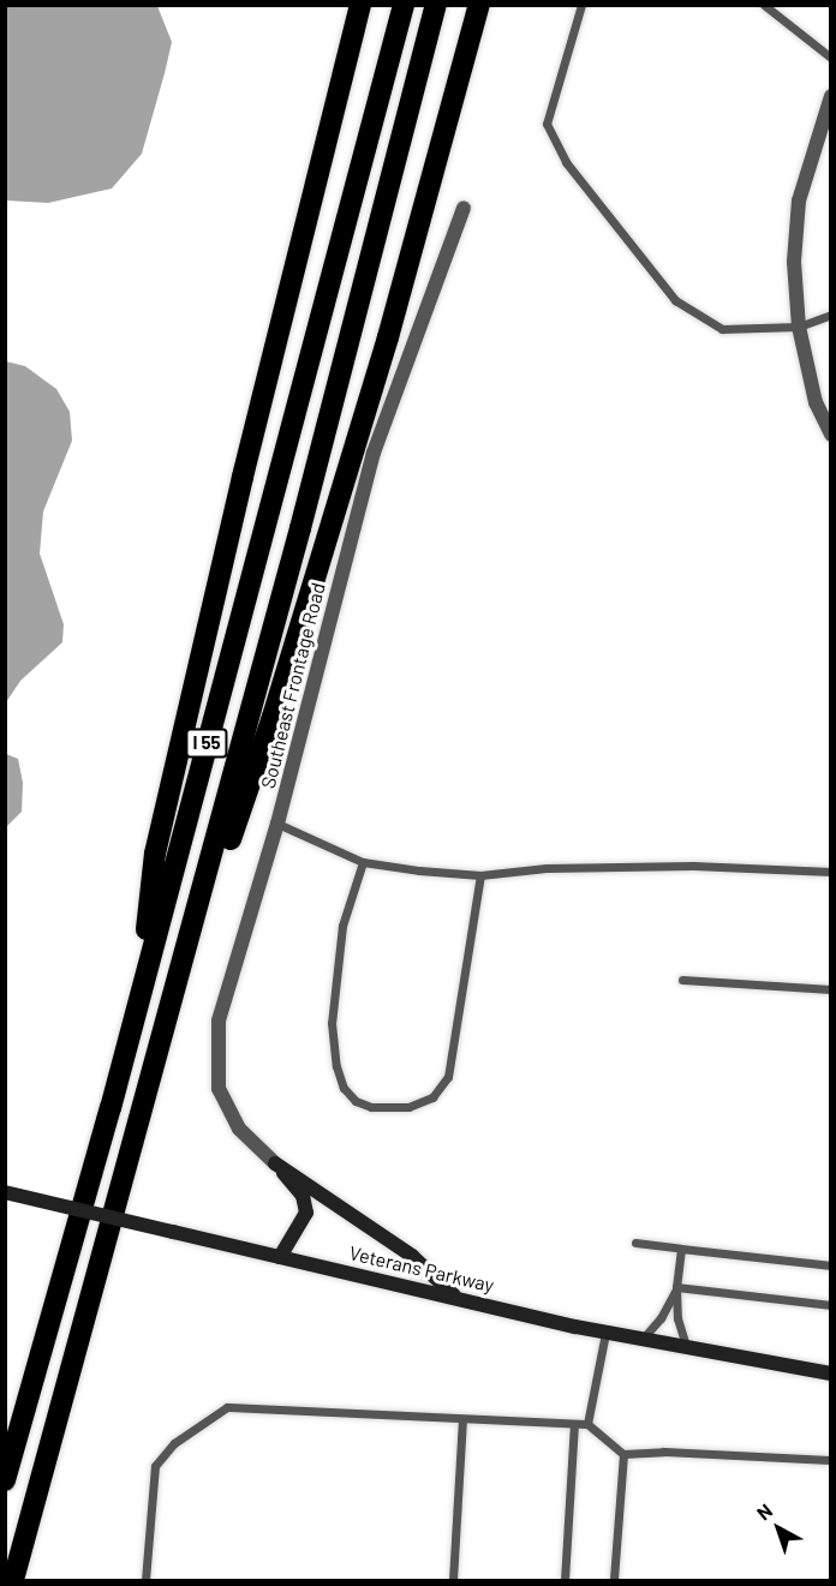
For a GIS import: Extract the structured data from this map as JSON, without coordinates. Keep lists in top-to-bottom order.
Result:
{
  "streets": {
    "highway": ["I 55"],
    "main road": ["Veterans Parkway"],
    "street": ["Southeast Frontage Road"]
  },
  "north": "top left"
}
